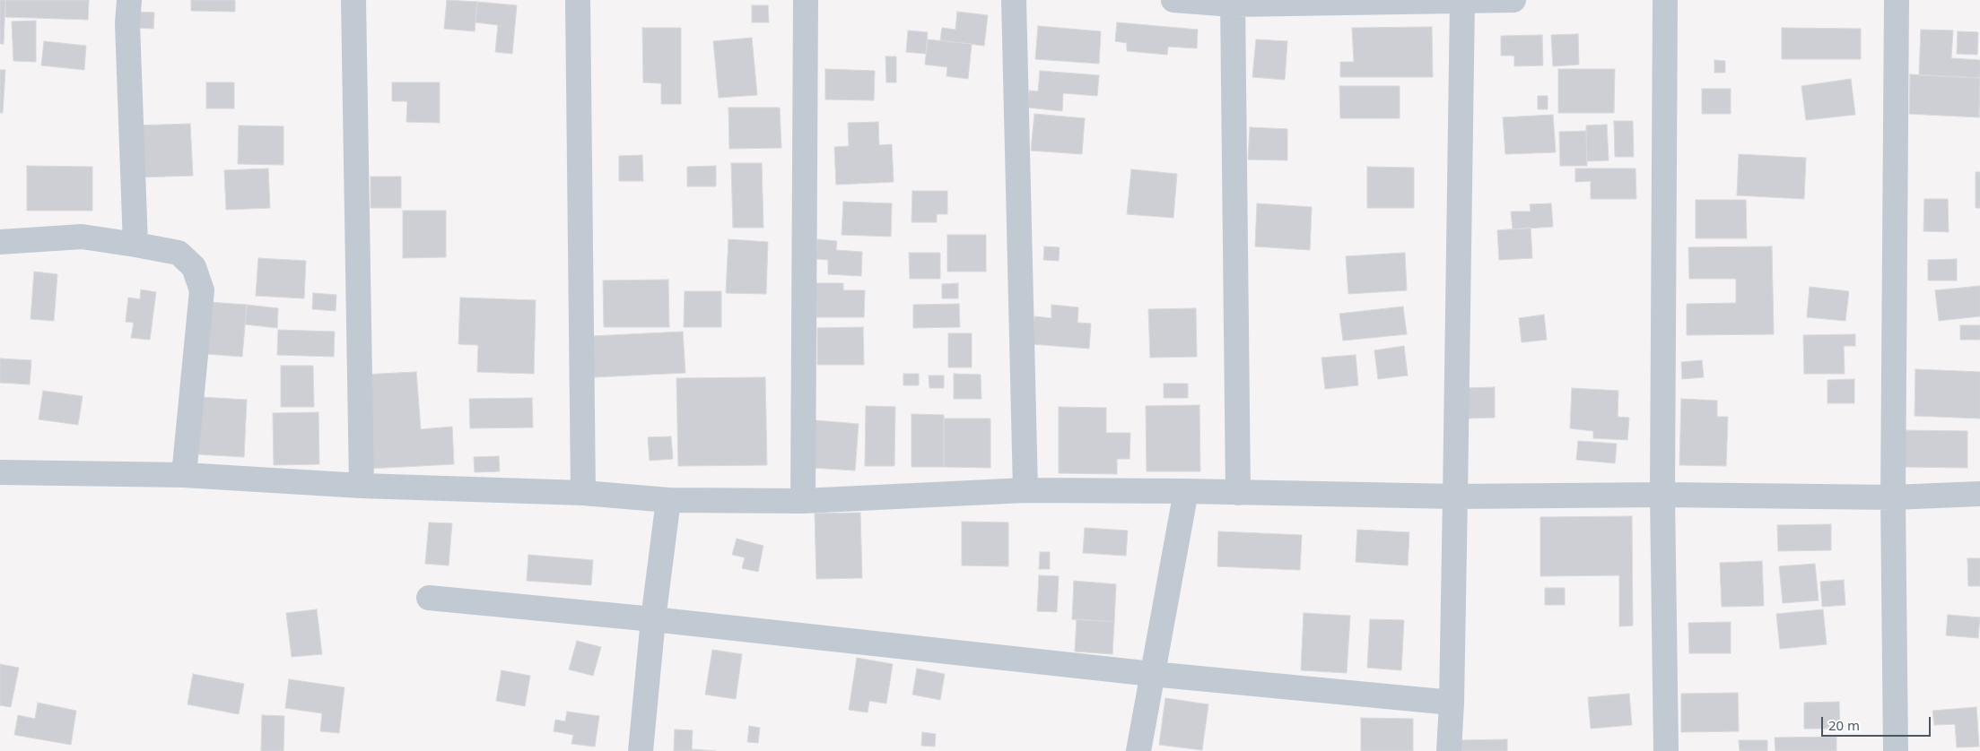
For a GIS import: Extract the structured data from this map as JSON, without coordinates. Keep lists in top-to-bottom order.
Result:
{
  "scale_bar": "20 m"
}
